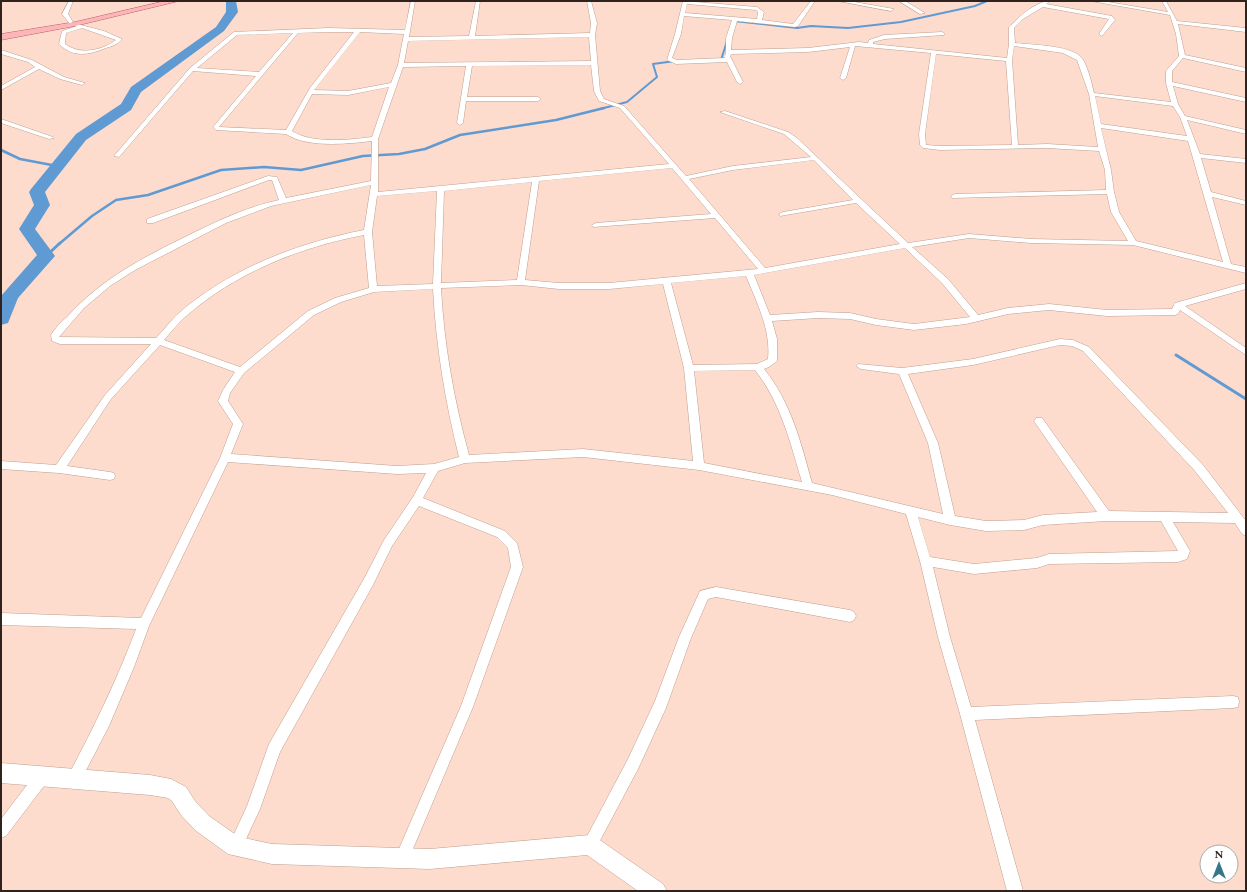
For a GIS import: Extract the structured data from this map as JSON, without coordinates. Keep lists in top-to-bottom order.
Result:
{
  "north": "top"
}
